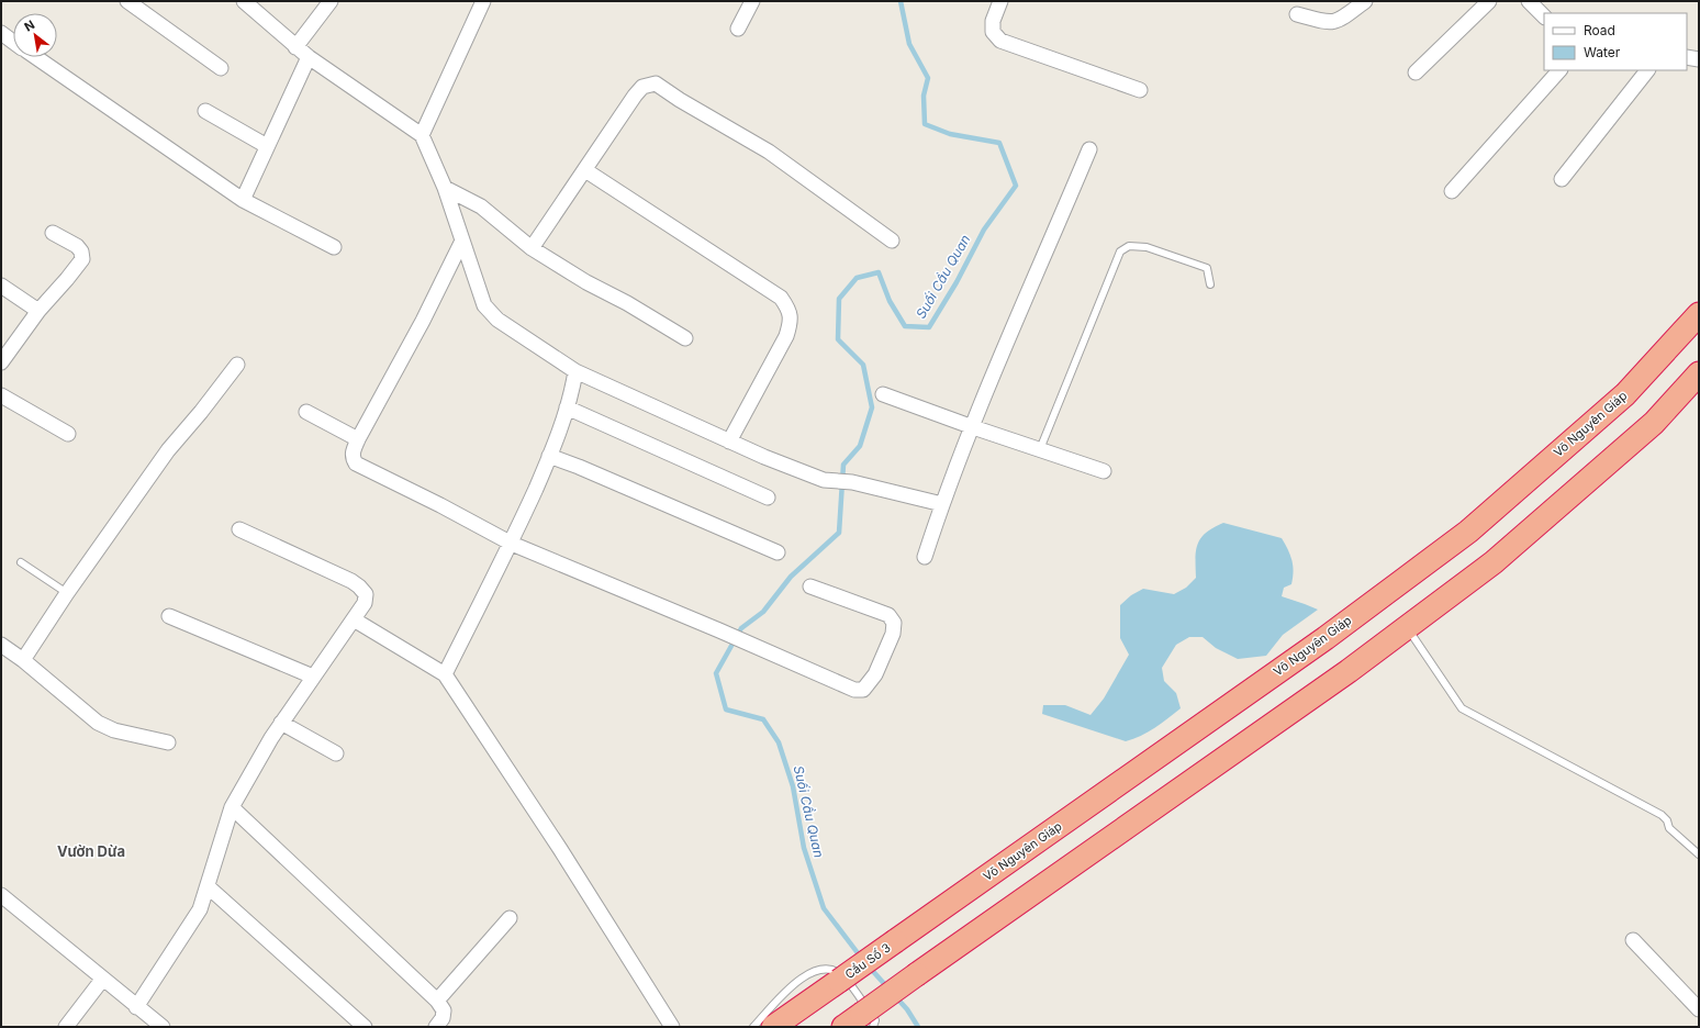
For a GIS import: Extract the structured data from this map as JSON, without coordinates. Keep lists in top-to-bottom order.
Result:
{
  "streets": {
    "highway": ["Võ Nguyên Giáp", "Cầu Số 3"]
  },
  "crossings": [
    ["Võ Nguyên Giáp", "Cầu Số 3"]
  ],
  "districts": ["Vườn Dừa"],
  "water": ["Suối Cầu Quan"],
  "legend": ["Road", "Water"],
  "north": "top left"
}
